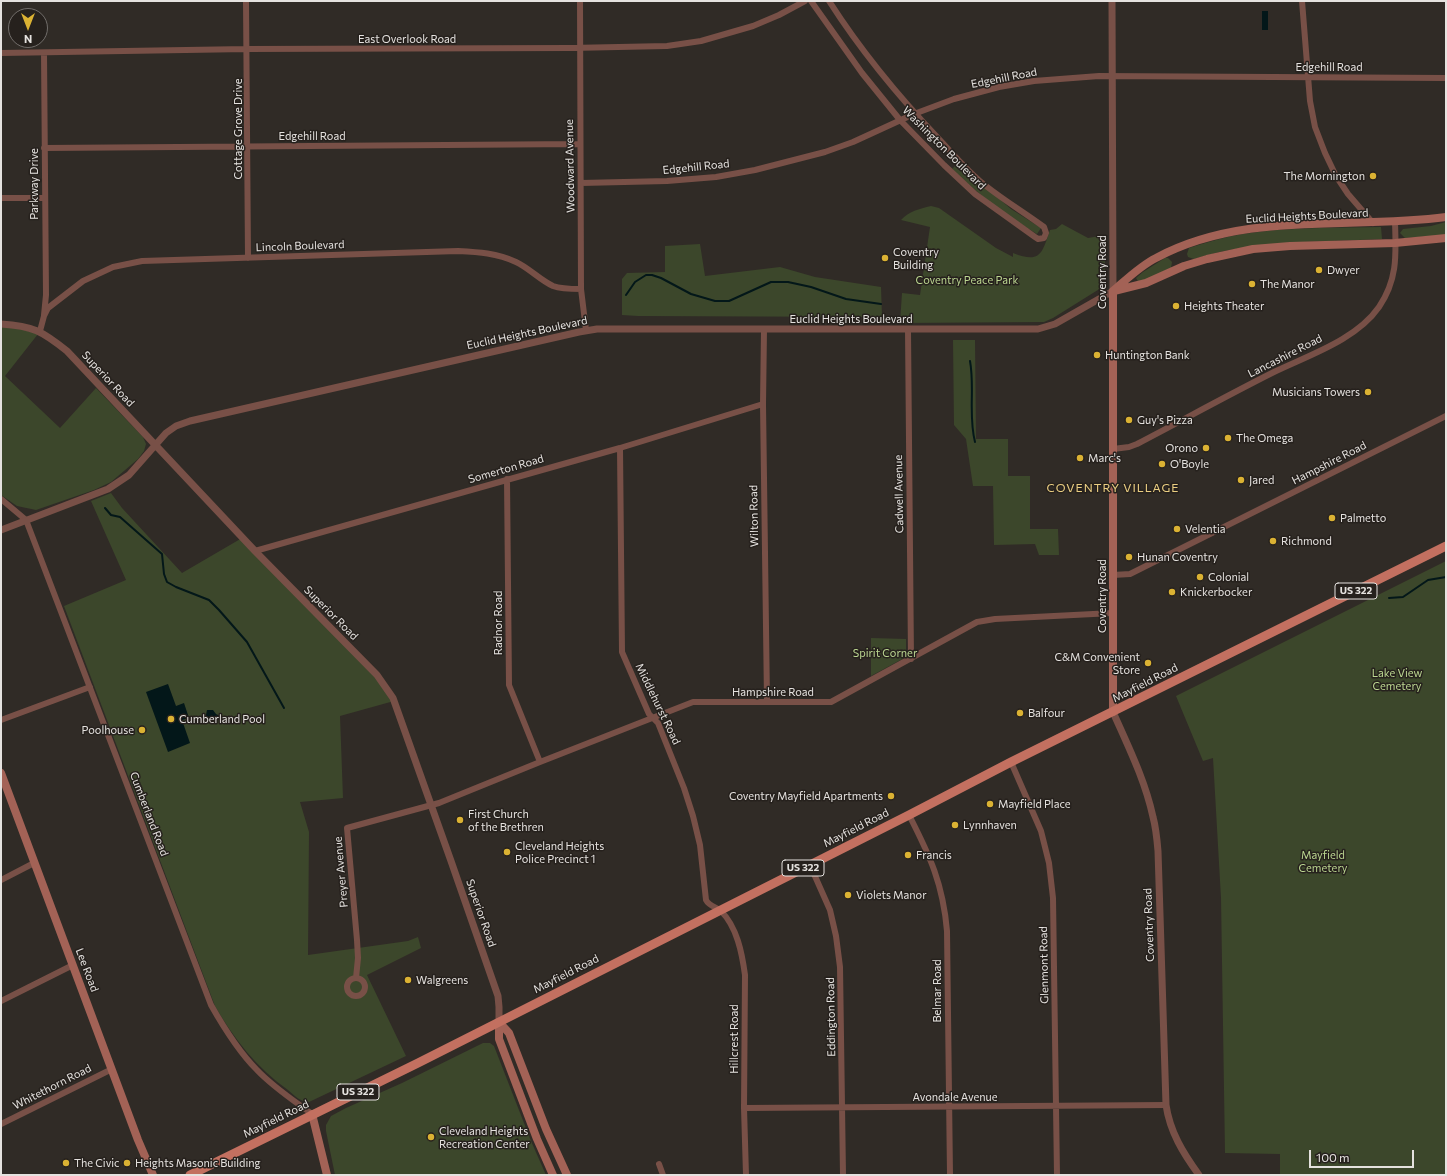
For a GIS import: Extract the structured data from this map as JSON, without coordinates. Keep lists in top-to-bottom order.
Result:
{
  "streets": {
    "main road": [
      "Euclid Heights Boulevard",
      "Coventry Road",
      "Superior Road",
      "US 322",
      "Mayfield Road",
      "Lee Road"
    ],
    "street": [
      "East Overlook Road",
      "Edgehill Road",
      "Cottage Grove Drive",
      "Washington Boulevard",
      "Woodward Avenue",
      "Parkway Drive",
      "Lincoln Boulevard",
      "Lancashire Road",
      "Hampshire Road",
      "Somerton Road",
      "Cadwell Avenue",
      "Wilton Road",
      "Radnor Road",
      "Middlehurst Road",
      "Cumberland Road",
      "Preyer Avenue",
      "Glenmont Road",
      "Belmar Road",
      "Eddington Road",
      "Hillcrest Road",
      "Whitethorn Road",
      "Avondale Avenue"
    ]
  },
  "crossings": [
    ["East Overlook Road", "Cottage Grove Drive"],
    ["East Overlook Road", "Woodward Avenue"],
    ["East Overlook Road", "Parkway Drive"],
    ["Edgehill Road", "Cottage Grove Drive"],
    ["Edgehill Road", "Washington Boulevard"],
    ["Edgehill Road", "Woodward Avenue"],
    ["Edgehill Road", "Parkway Drive"],
    ["Edgehill Road", "Coventry Road"],
    ["Cottage Grove Drive", "Lincoln Boulevard"],
    ["Woodward Avenue", "Euclid Heights Boulevard"],
    ["Woodward Avenue", "Lincoln Boulevard"],
    ["Parkway Drive", "Lincoln Boulevard"],
    ["Euclid Heights Boulevard", "Coventry Road"],
    ["Euclid Heights Boulevard", "Lancashire Road"],
    ["Euclid Heights Boulevard", "Superior Road"],
    ["Euclid Heights Boulevard", "Cadwell Avenue"],
    ["Euclid Heights Boulevard", "Wilton Road"],
    ["Euclid Heights Boulevard", "Cumberland Road"],
    ["Lincoln Boulevard", "Superior Road"],
    ["Coventry Road", "Lancashire Road"],
    ["Coventry Road", "Hampshire Road"],
    ["Coventry Road", "Mayfield Road"],
    ["Coventry Road", "Avondale Avenue"],
    ["Superior Road", "Hampshire Road"],
    ["Superior Road", "Somerton Road"],
    ["Superior Road", "Mayfield Road"],
    ["Superior Road", "Preyer Avenue"],
    ["Hampshire Road", "Cadwell Avenue"],
    ["Hampshire Road", "Wilton Road"],
    ["Hampshire Road", "Radnor Road"],
    ["Hampshire Road", "Middlehurst Road"],
    ["Hampshire Road", "Preyer Avenue"],
    ["Somerton Road", "Wilton Road"],
    ["Somerton Road", "Radnor Road"],
    ["Somerton Road", "Middlehurst Road"],
    ["Mayfield Road", "Middlehurst Road"],
    ["Mayfield Road", "Cumberland Road"],
    ["Mayfield Road", "Glenmont Road"],
    ["Mayfield Road", "Belmar Road"],
    ["Mayfield Road", "Eddington Road"],
    ["Mayfield Road", "Hillcrest Road"],
    ["Middlehurst Road", "Hillcrest Road"],
    ["Glenmont Road", "Avondale Avenue"],
    ["Lee Road", "Whitethorn Road"],
    ["Belmar Road", "Avondale Avenue"],
    ["Eddington Road", "Avondale Avenue"],
    ["Hillcrest Road", "Avondale Avenue"]
  ],
  "districts": ["COVENTRY VILLAGE"],
  "parks": [
    "Coventry Peace Park",
    "Spirit Corner",
    "Lake View Cemetery",
    "Mayfield Cemetery"
  ],
  "places": [
    "The Mornington",
    "Coventry Building",
    "Dwyer",
    "The Manor",
    "Heights Theater",
    "Huntington Bank",
    "Musicians Towers",
    "Guy's Pizza",
    "The Omega",
    "Orono",
    "Marc's",
    "O'Boyle",
    "Jared",
    "Palmetto",
    "Velentia",
    "Richmond",
    "Hunan Coventry",
    "Colonial",
    "Knickerbocker",
    "C&M Convenient Store",
    "Balfour",
    "Cumberland Pool",
    "Poolhouse",
    "Coventry Mayfield Apartments",
    "Mayfield Place",
    "First Church of the Brethren",
    "Lynnhaven",
    "Cleveland Heights Police Precinct 1",
    "Francis",
    "Violets Manor",
    "Walgreens",
    "Cleveland Heights Recreation Center",
    "The Civic",
    "Heights Masonic Building"
  ],
  "scale_bar": "100 m",
  "north": "bottom"
}
